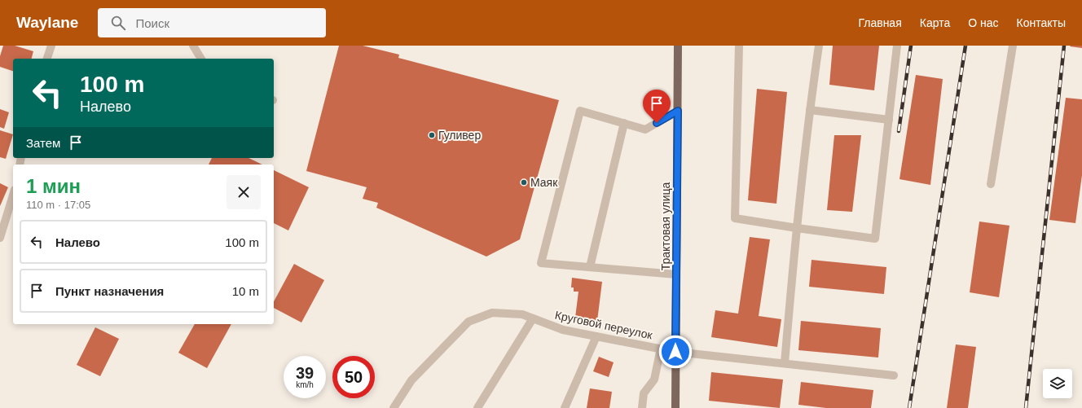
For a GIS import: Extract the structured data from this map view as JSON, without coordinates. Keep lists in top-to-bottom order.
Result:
{
  "streets": {
    "main road": ["Трактовая улица"],
    "street": ["Круговой переулок"]
  },
  "crossings": [
    ["Трактовая улица", "Круговой переулок"]
  ],
  "places": ["Гуливер", "Маяк"],
  "page": {
    "header": "Waylane",
    "search": "Поиск",
    "nav": [
      "Главная",
      "Карта",
      "О нас",
      "Контакты"
    ],
    "turn": ["100 m", "Налево"],
    "then": "Затем",
    "heading": ["1 мин", "110 m · 17:05"],
    "list": [
      {
        "name": "Налево",
        "value": "100 m"
      },
      {
        "name": "Пункт назначения",
        "value": "10 m"
      }
    ],
    "speed": "39 km/h",
    "limit": "50"
  }
}
